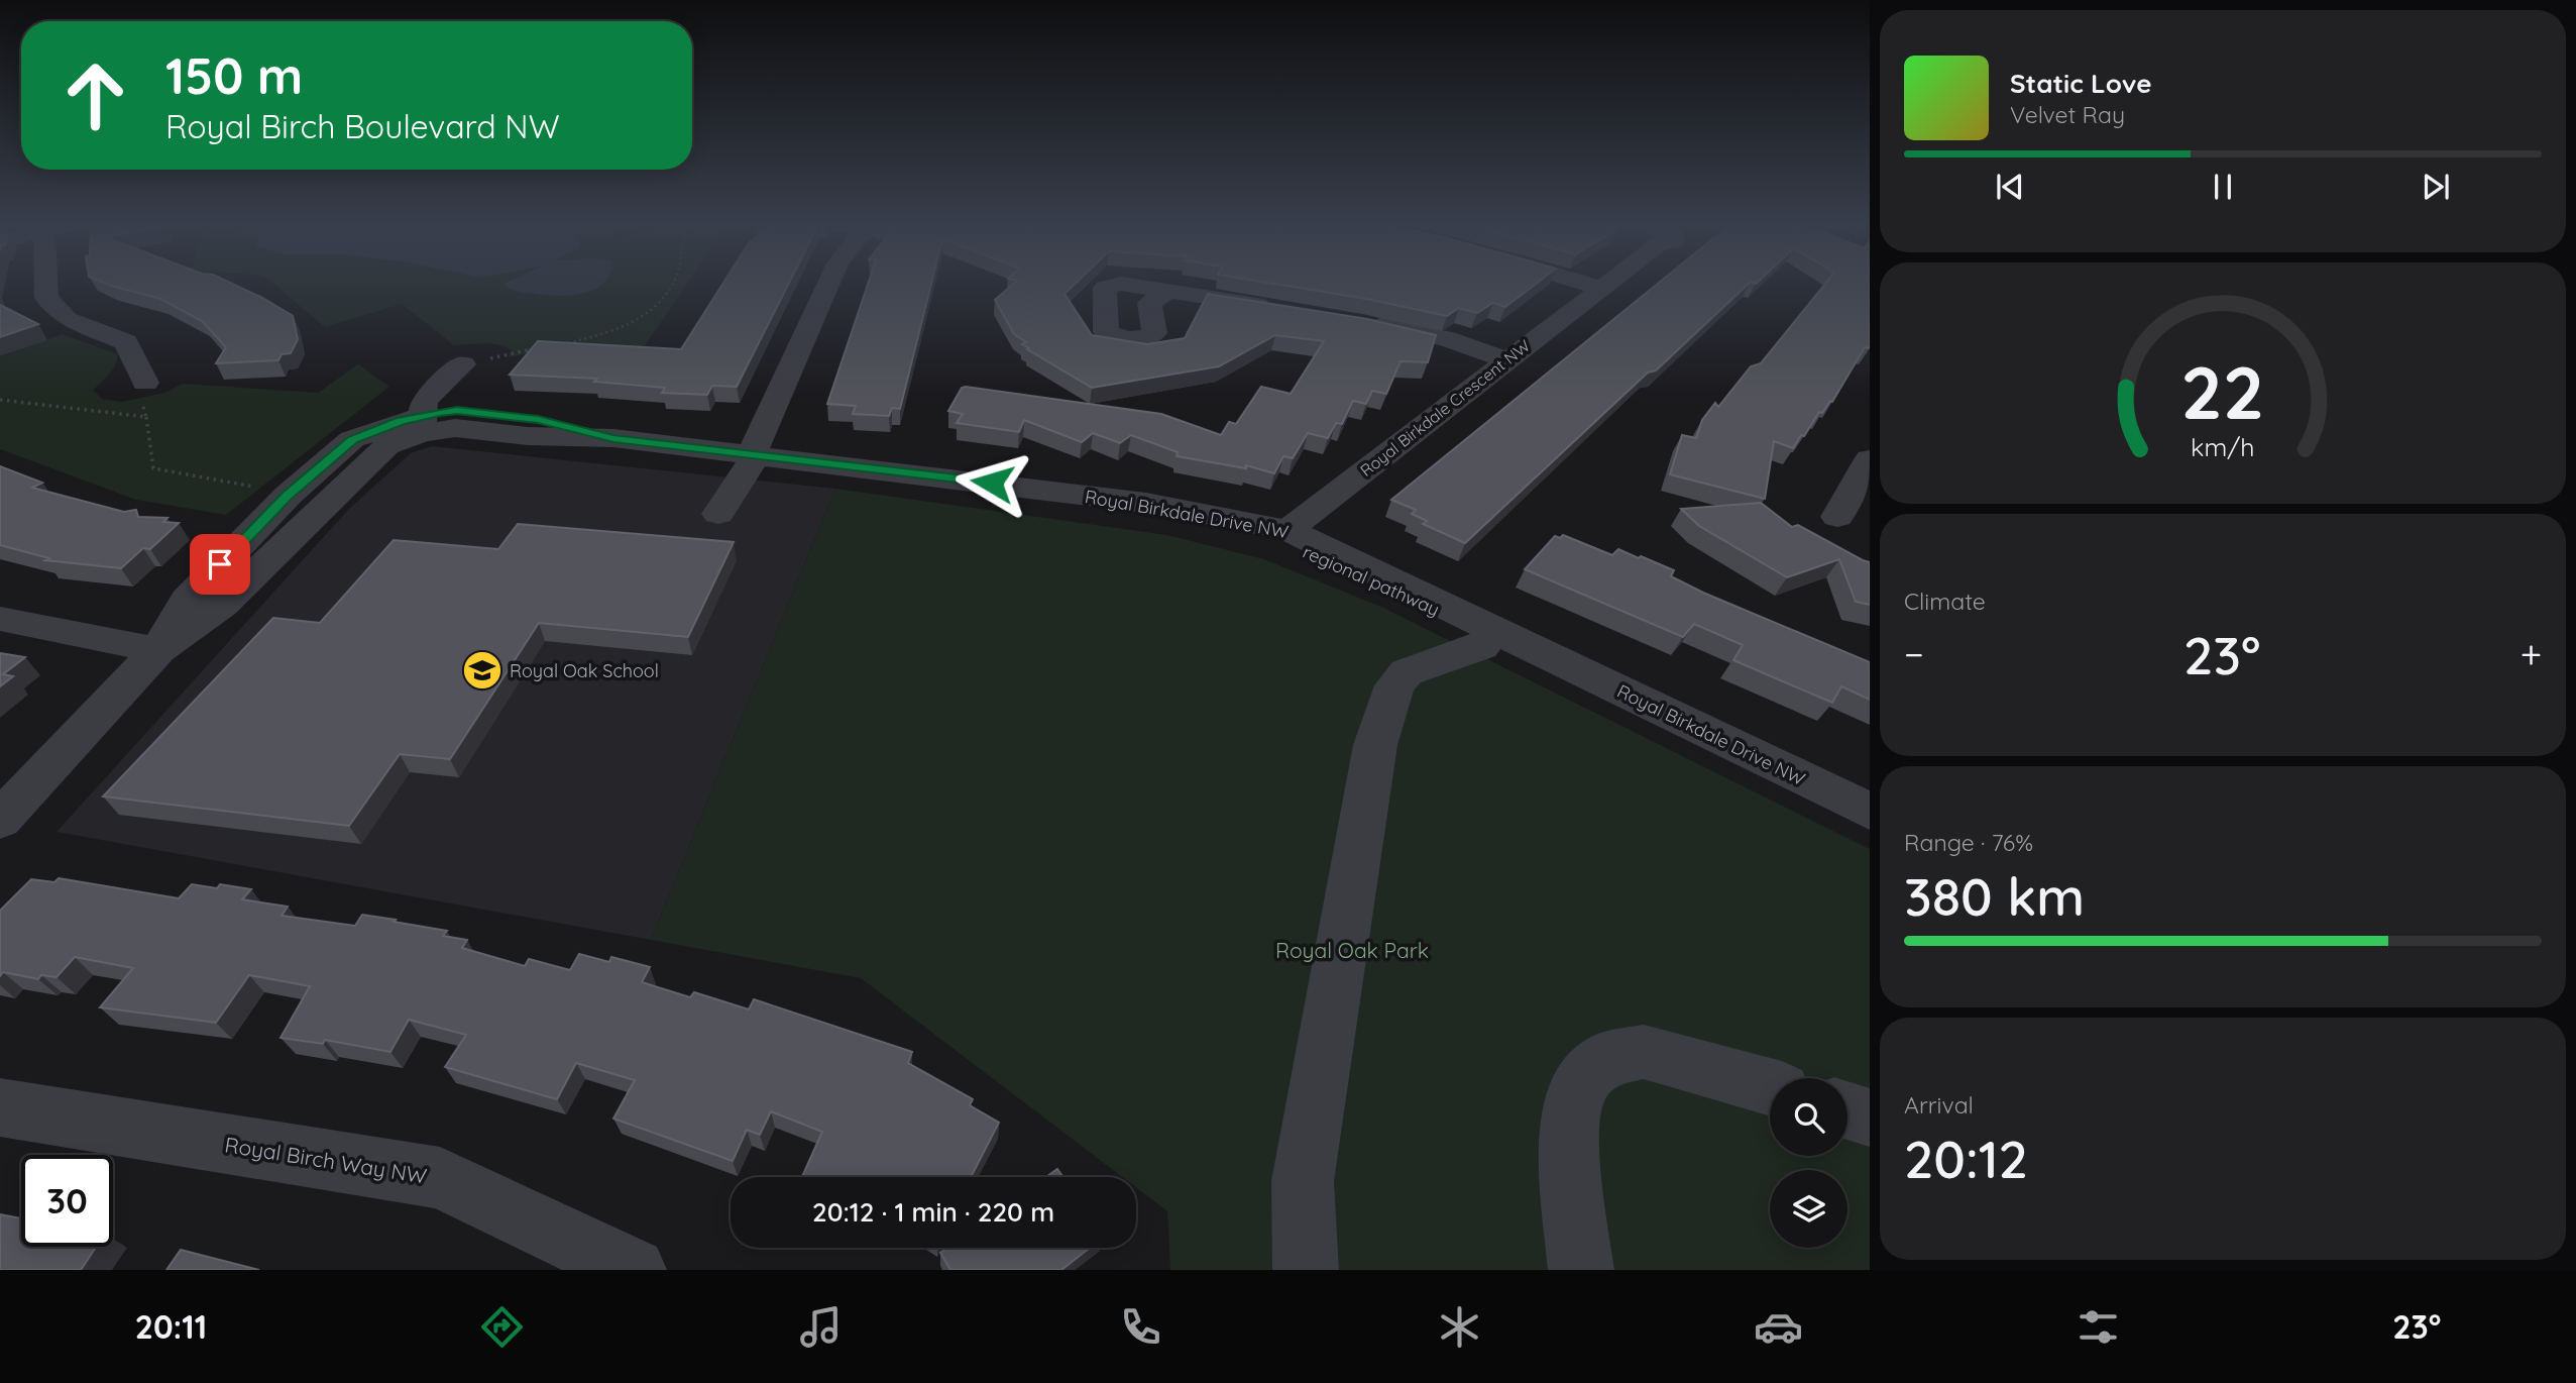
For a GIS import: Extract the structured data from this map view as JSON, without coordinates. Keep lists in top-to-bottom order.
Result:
{
  "streets": {
    "street": ["Royal Birkdale Crescent NW", "Royal Birkdale Drive NW", "Royal Birch Way NW"]
  },
  "crossings": [
    ["Royal Birkdale Crescent NW", "Royal Birkdale Drive NW"]
  ],
  "parks": ["Royal Oak Park"],
  "places": {
    "school or university": ["Royal Oak School"]
  },
  "page": {
    "turn": ["150 m", "Royal Birch Boulevard NW"],
    "song": ["Static Love", "Velvet Ray"],
    "tile": [
      "Climate",
      ["Range · 76%", "380 km"],
      ["Arrival", "20:12"]
    ],
    "heat": ["−", "23°", "+"],
    "limit": "30",
    "trip": "20:12 · 1 min · 220 m",
    "tabs": ["20:11", "23°"],
    "gauge": ["22", "km/h"]
  }
}
